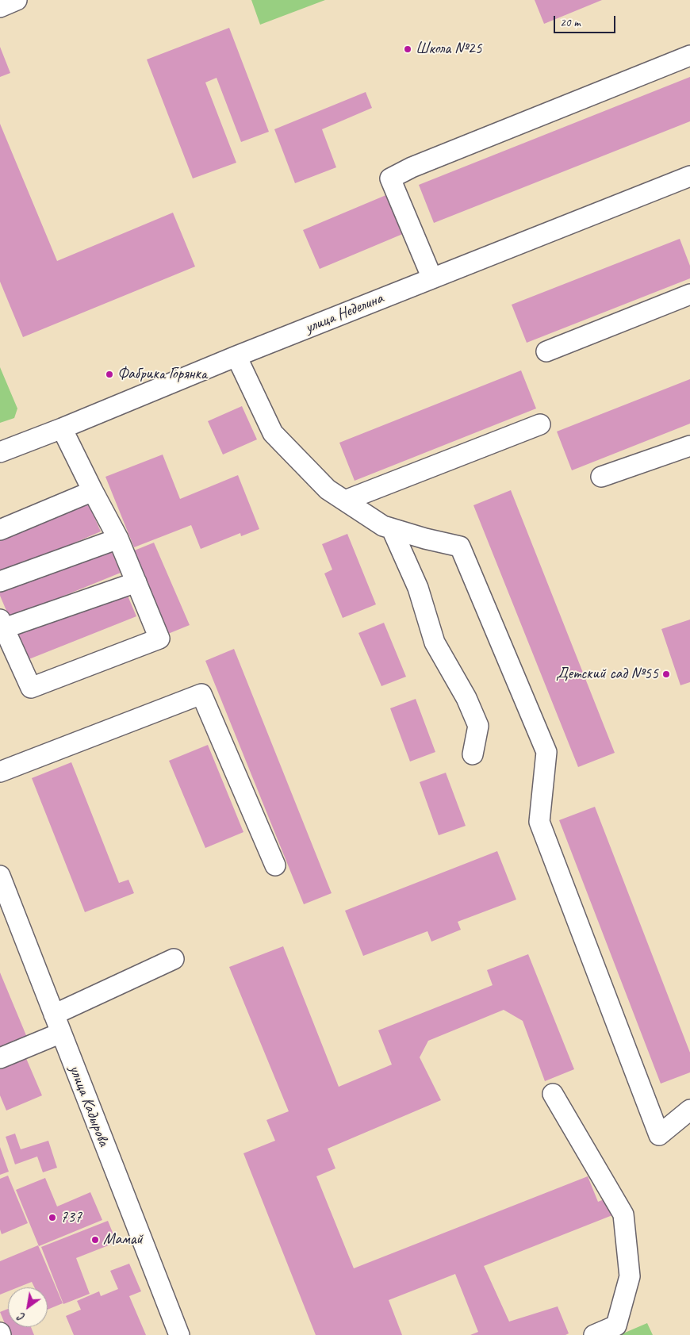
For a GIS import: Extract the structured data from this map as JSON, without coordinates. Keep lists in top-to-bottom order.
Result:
{
  "streets": {
    "street": ["улица Неделина", "улица Кадырова"]
  },
  "places": [
    "Школа №25",
    "Фабрика Горянка",
    "Детский сад №55",
    "737",
    "Мамай"
  ],
  "scale_bar": "20 m",
  "north": "bottom left"
}
